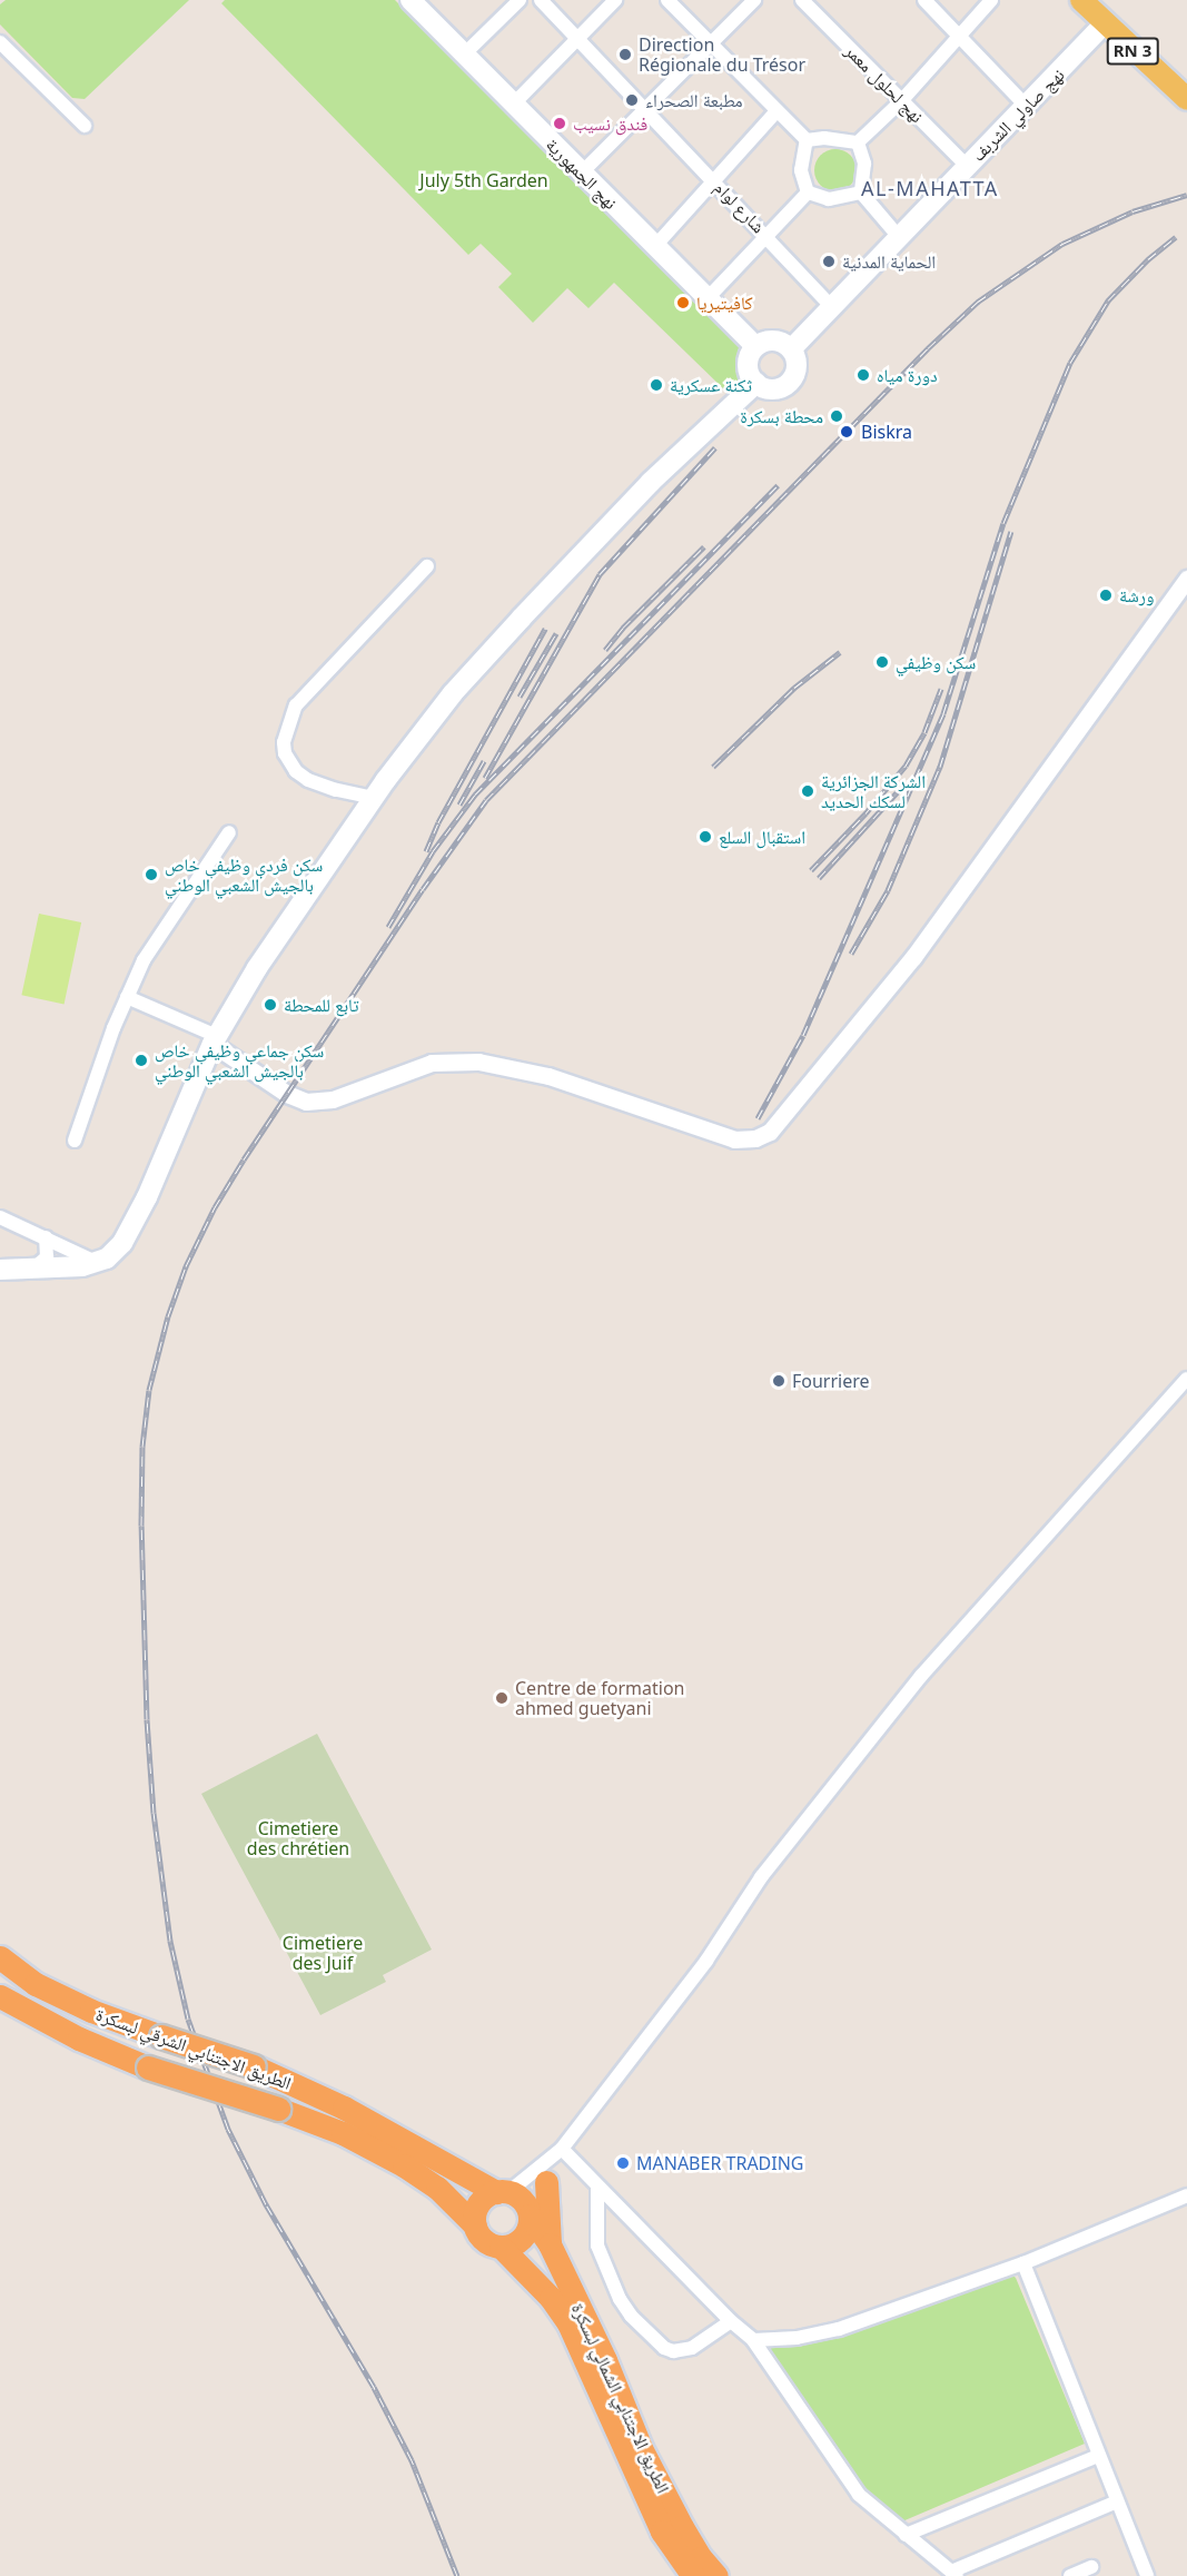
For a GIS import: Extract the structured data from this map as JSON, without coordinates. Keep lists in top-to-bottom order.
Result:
{
  "streets": {
    "highway": ["الطريق الاجتنابي الشرقي لبسكرة", "الطريق الاجتنابي الشمالي لبسكرة"],
    "main road": ["RN 3", "نهج صاولي الشربف", "نهج الجمهورية"],
    "street": ["نهج لحلول معمر", "شارع لوام"]
  },
  "crossings": [
    ["RN 3", "نهج صاولي الشربف"],
    ["نهج لحلول معمر", "نهج صاولي الشربف"],
    ["نهج صاولي الشربف", "نهج الجمهورية"],
    ["نهج صاولي الشربف", "شارع لوام"],
    ["الطريق الاجتنابي الشرقي لبسكرة", "الطريق الاجتنابي الشمالي لبسكرة"]
  ],
  "districts": ["AL-MAHATTA"],
  "parks": ["July 5th Garden", "Cimetiere des chrétien", "Cimetiere des Juif"],
  "places": [
    "Direction Régionale du Trésor",
    "مطبعة الصحراء",
    "فندق نسيب",
    "الحماية المدنية",
    "كافيتيريا",
    "دورة مياه",
    "ثكنة عسكرية",
    "محطة بسكرة",
    "Biskra",
    "ورشة",
    "سكن وظيفي",
    "الشركة الجزائرية لسكك الحديد",
    "استقبال السلع",
    "سكن فردي وظيفي خاص بالجيش الشعبي الوطني",
    "تابع للمحطة",
    "سكن جماعي وظيفي خاص بالجيش الشعبي الوطني",
    "Fourriere",
    "Centre de formation ahmed guetyani",
    "MANABER TRADING"
  ]
}
